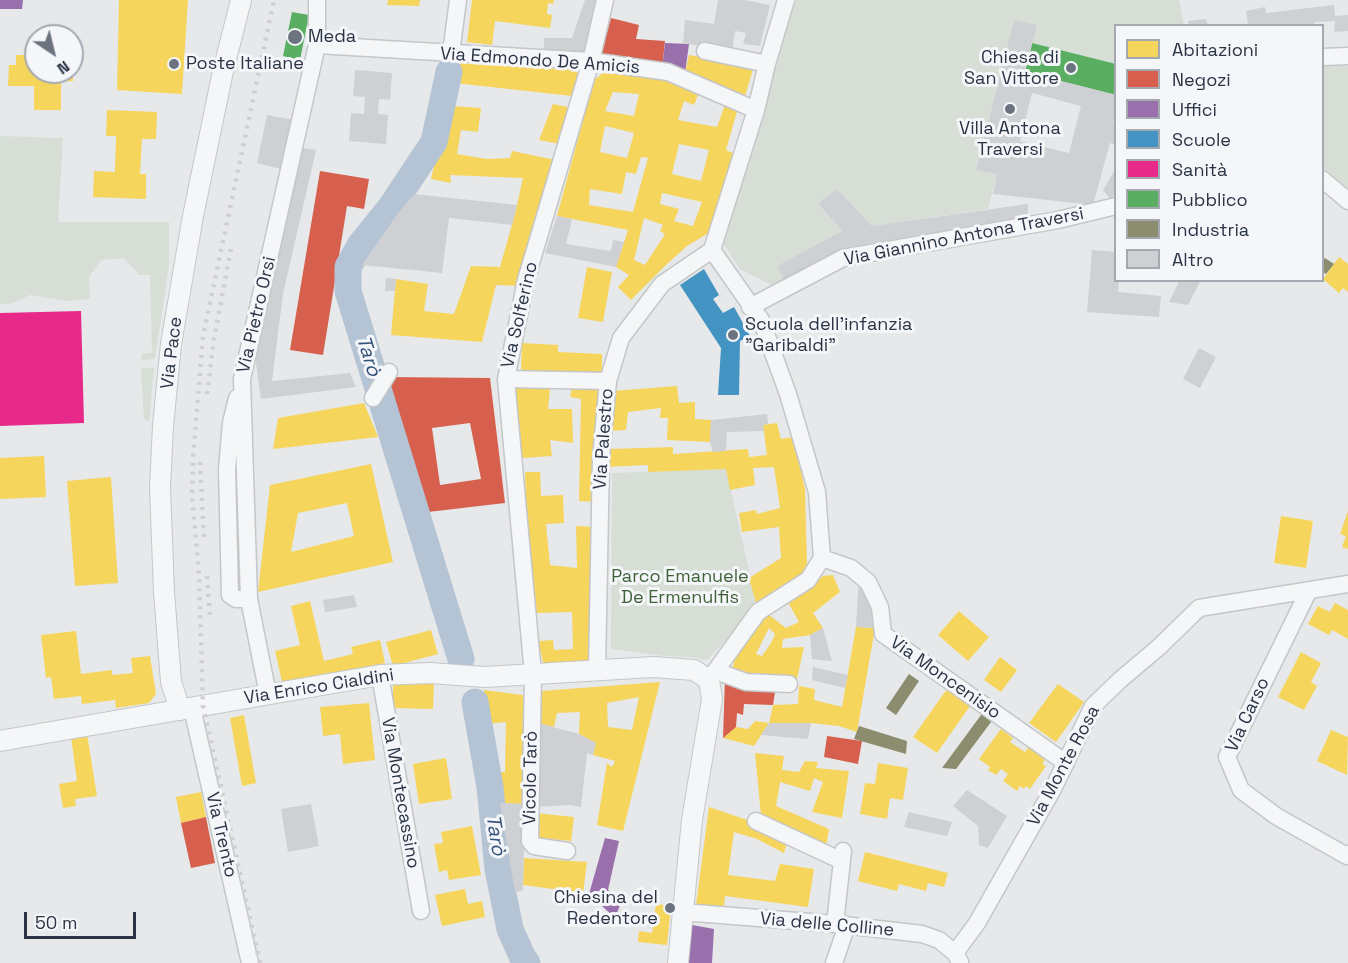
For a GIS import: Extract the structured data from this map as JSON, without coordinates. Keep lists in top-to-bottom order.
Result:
{
  "streets": {
    "street": [
      "Via Edmondo De Amicis",
      "Via Giannino Antona Traversi",
      "Via Pietro Orsi",
      "Via Solferino",
      "Via Pace",
      "Via Palestro",
      "Via Moncenisio",
      "Via Enrico Cialdini",
      "Via Carso",
      "Via Monte Rosa",
      "Vicolo Tarò",
      "Via Montecassino",
      "Via Trento",
      "Via delle Colline"
    ]
  },
  "crossings": [
    ["Via Edmondo De Amicis", "Via Pietro Orsi"],
    ["Via Edmondo De Amicis", "Via Solferino"],
    ["Via Pietro Orsi", "Via Enrico Cialdini"],
    ["Via Solferino", "Via Enrico Cialdini"],
    ["Via Solferino", "Vicolo Tarò"],
    ["Via Pace", "Via Enrico Cialdini"],
    ["Via Pace", "Via Trento"],
    ["Via Palestro", "Via Enrico Cialdini"],
    ["Via Moncenisio", "Via Monte Rosa"],
    ["Via Enrico Cialdini", "Vicolo Tarò"],
    ["Via Enrico Cialdini", "Via Montecassino"],
    ["Via Enrico Cialdini", "Via Trento"],
    ["Via Carso", "Via Monte Rosa"],
    ["Via Monte Rosa", "Via delle Colline"]
  ],
  "water": ["Tarò"],
  "parks": ["Parco Emanuele De Ermenulfis"],
  "places": [
    "Meda",
    "Poste Italiane",
    "Chiesa di San Vittore",
    "Villa Antona Traversi",
    "Scuola dell'infanzia \"Garibaldi\"",
    "Chiesina del Redentore"
  ],
  "legend": [
    "Abitazioni",
    "Negozi",
    "Uffici",
    "Scuole",
    "Sanità",
    "Pubblico",
    "Industria",
    "Altro"
  ],
  "scale_bar": "50 m",
  "north": "bottom right"
}
